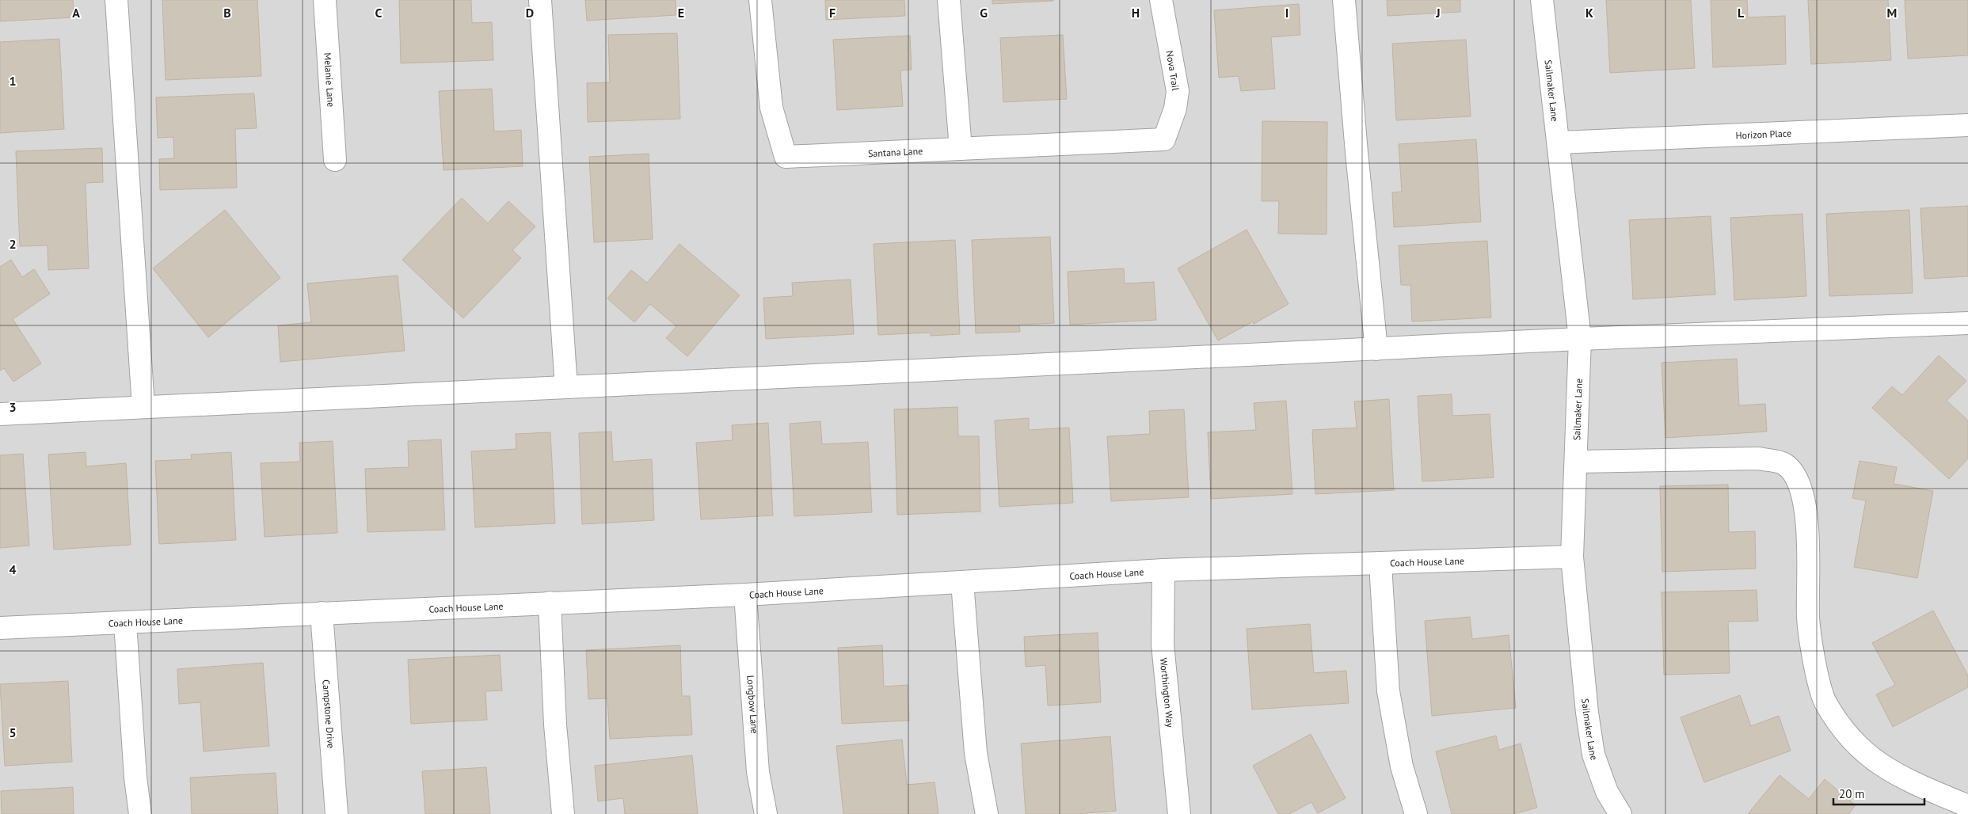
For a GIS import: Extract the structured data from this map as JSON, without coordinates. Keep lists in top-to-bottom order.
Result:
{
  "streets": {
    "street": [
      "Nova Trail",
      "Melanie Lane",
      "Sailmaker Lane",
      "Horizon Place",
      "Santana Lane",
      "Coach House Lane",
      "Worthington Way",
      "Longbow Lane",
      "Campstone Drive"
    ]
  },
  "crossings": [
    ["Nova Trail", "Santana Lane"],
    ["Sailmaker Lane", "Horizon Place"],
    ["Sailmaker Lane", "Coach House Lane"],
    ["Coach House Lane", "Worthington Way"],
    ["Coach House Lane", "Longbow Lane"],
    ["Coach House Lane", "Campstone Drive"]
  ],
  "scale_bar": "20 m",
  "grid": {
    "columns": [
      "A",
      "B",
      "C",
      "D",
      "E",
      "F",
      "G",
      "H",
      "I",
      "J",
      "K",
      "L",
      "M"
    ],
    "rows": [
      "1",
      "2",
      "3",
      "4",
      "5"
    ]
  }
}
